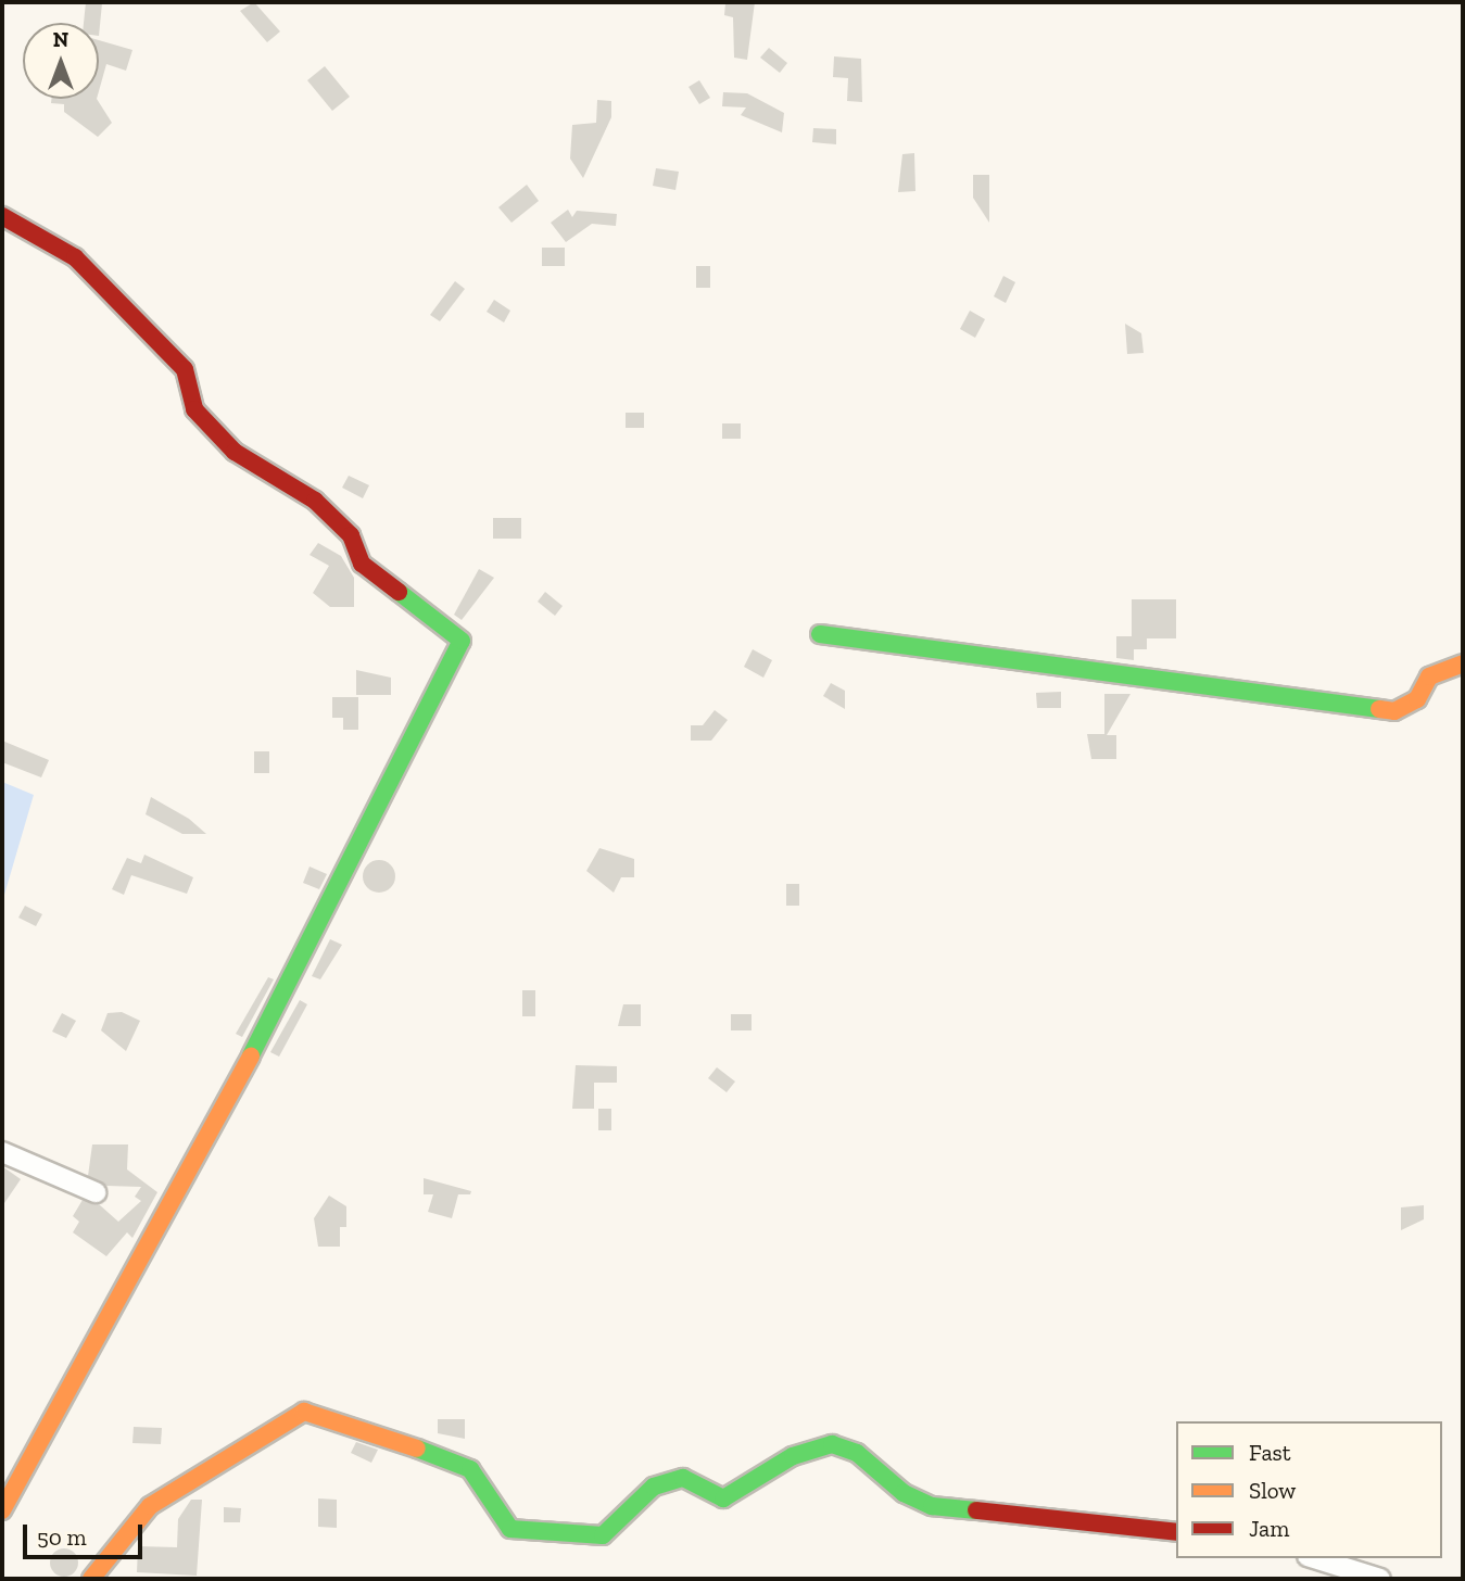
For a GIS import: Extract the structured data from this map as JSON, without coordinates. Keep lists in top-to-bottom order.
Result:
{
  "legend": ["Fast", "Slow", "Jam"],
  "scale_bar": "50 m",
  "north": "top"
}
